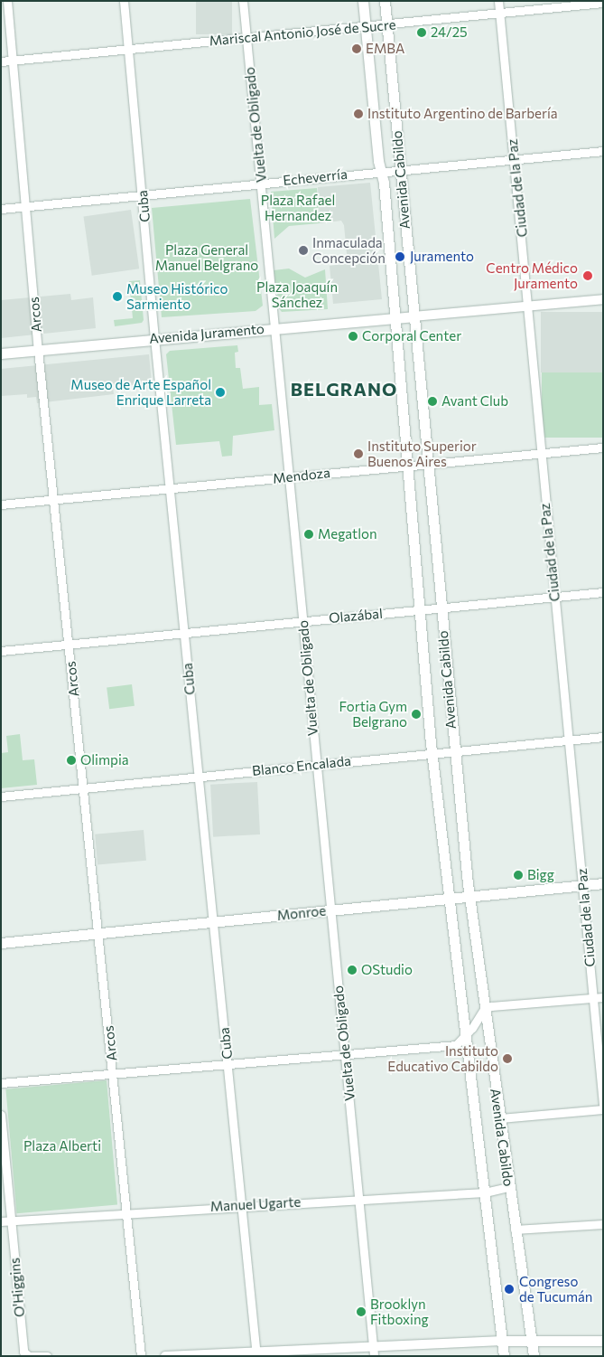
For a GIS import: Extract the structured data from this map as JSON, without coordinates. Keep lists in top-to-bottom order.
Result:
{
  "streets": {
    "main road": ["Avenida Cabildo", "Avenida Juramento", "Monroe"],
    "street": [
      "Mariscal Antonio José de Sucre",
      "Vuelta de Obligado",
      "Echeverría",
      "Ciudad de la Paz",
      "Cuba",
      "Arcos",
      "Mendoza",
      "Olazábal",
      "Blanco Encalada",
      "Manuel Ugarte",
      "O'Higgins"
    ]
  },
  "crossings": [
    ["Mariscal Antonio José de Sucre", "Vuelta de Obligado"],
    ["Mariscal Antonio José de Sucre", "Avenida Cabildo"],
    ["Mariscal Antonio José de Sucre", "Ciudad de la Paz"],
    ["Mariscal Antonio José de Sucre", "Cuba"],
    ["Mariscal Antonio José de Sucre", "Arcos"],
    ["Vuelta de Obligado", "Echeverría"],
    ["Vuelta de Obligado", "Avenida Juramento"],
    ["Vuelta de Obligado", "Mendoza"],
    ["Vuelta de Obligado", "Olazábal"],
    ["Vuelta de Obligado", "Blanco Encalada"],
    ["Vuelta de Obligado", "Monroe"],
    ["Vuelta de Obligado", "Manuel Ugarte"],
    ["Echeverría", "Avenida Cabildo"],
    ["Echeverría", "Ciudad de la Paz"],
    ["Echeverría", "Cuba"],
    ["Echeverría", "Arcos"],
    ["Avenida Cabildo", "Avenida Juramento"],
    ["Avenida Cabildo", "Mendoza"],
    ["Avenida Cabildo", "Olazábal"],
    ["Avenida Cabildo", "Blanco Encalada"],
    ["Avenida Cabildo", "Monroe"],
    ["Avenida Cabildo", "Manuel Ugarte"],
    ["Ciudad de la Paz", "Mendoza"],
    ["Ciudad de la Paz", "Olazábal"],
    ["Ciudad de la Paz", "Blanco Encalada"],
    ["Ciudad de la Paz", "Monroe"],
    ["Cuba", "Avenida Juramento"],
    ["Cuba", "Mendoza"],
    ["Cuba", "Olazábal"],
    ["Cuba", "Blanco Encalada"],
    ["Cuba", "Monroe"],
    ["Cuba", "Manuel Ugarte"],
    ["Arcos", "Avenida Juramento"],
    ["Arcos", "Mendoza"],
    ["Arcos", "Olazábal"],
    ["Arcos", "Blanco Encalada"],
    ["Arcos", "Monroe"],
    ["Arcos", "Manuel Ugarte"],
    ["Manuel Ugarte", "O'Higgins"]
  ],
  "districts": ["BELGRANO"],
  "parks": [
    "Plaza Rafael Hernandez",
    "Plaza General Manuel Belgrano",
    "Plaza Joaquín Sánchez",
    "Plaza Alberti"
  ],
  "places": [
    "24/25",
    "EMBA",
    "Instituto Argentino de Barbería",
    "Inmaculada Concepción",
    "Juramento",
    "Centro Médico Juramento",
    "Museo Histórico Sarmiento",
    "Corporal Center",
    "Museo de Arte Español Enrique Larreta",
    "Avant Club",
    "Instituto Superior Buenos Aires",
    "Megatlon",
    "Fortia Gym Belgrano",
    "Olimpia",
    "Bigg",
    "OStudio",
    "Instituto Educativo Cabildo",
    "Congreso de Tucumán",
    "Brooklyn Fitboxing"
  ]
}
